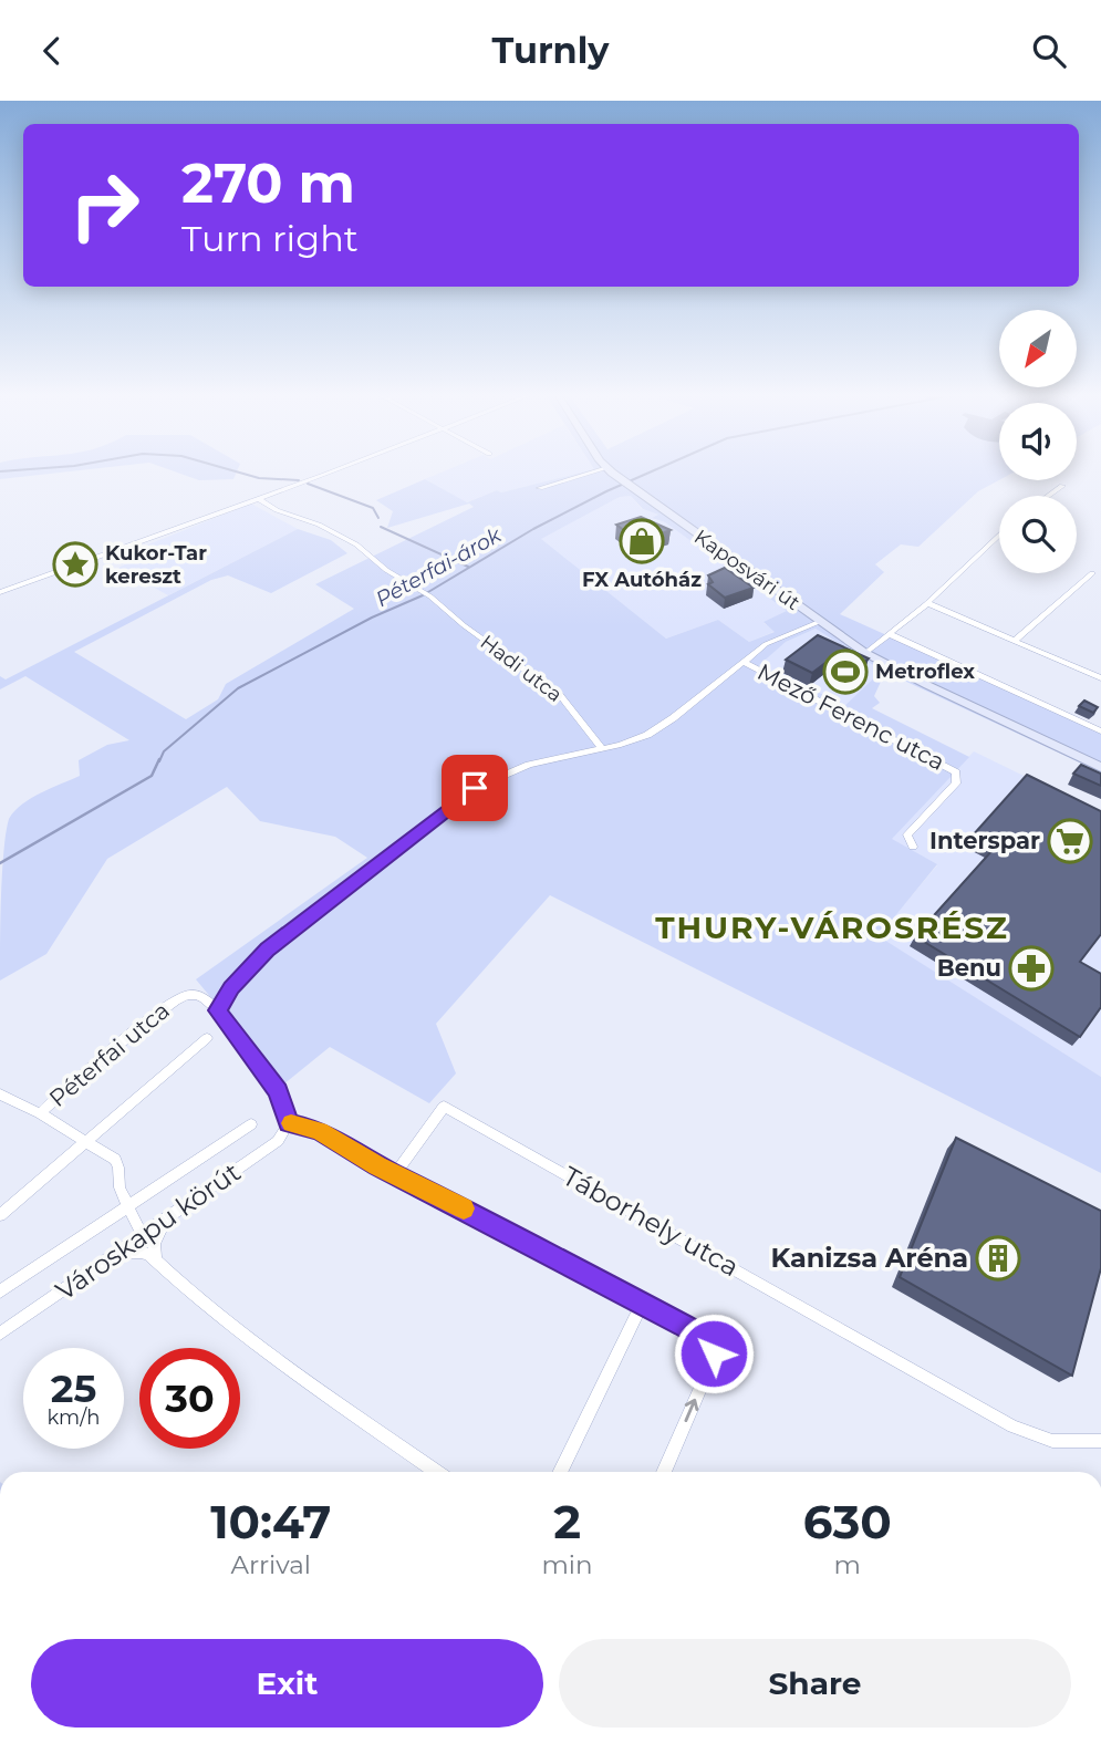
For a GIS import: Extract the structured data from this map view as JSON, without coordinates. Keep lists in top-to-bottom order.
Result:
{
  "streets": {
    "main road": ["Kaposvári út"],
    "street": [
      "Hadi utca",
      "Mező Ferenc utca",
      "Péterfai utca",
      "Táborhely utca",
      "Városkapu körút"
    ]
  },
  "districts": ["THURY-VÁROSRÉSZ"],
  "water": ["Péterfai-árok"],
  "places": {
    "shop": ["FX Autóház"],
    "place": ["Kukor-Tar kereszt"],
    "sports": ["Metroflex"],
    "supermarket": ["Interspar"],
    "pharmacy": ["Benu"],
    "building": ["Kanizsa Aréna"]
  },
  "north": "bottom left",
  "page": {
    "header": "Turnly",
    "turn": ["270 m", "Turn right"],
    "speed": "25 km/h",
    "limit": "30",
    "eta": [
      "10:47",
      "Arrival",
      "2",
      "min",
      "630",
      "m"
    ],
    "buttons": ["Exit", "Share"]
  }
}
